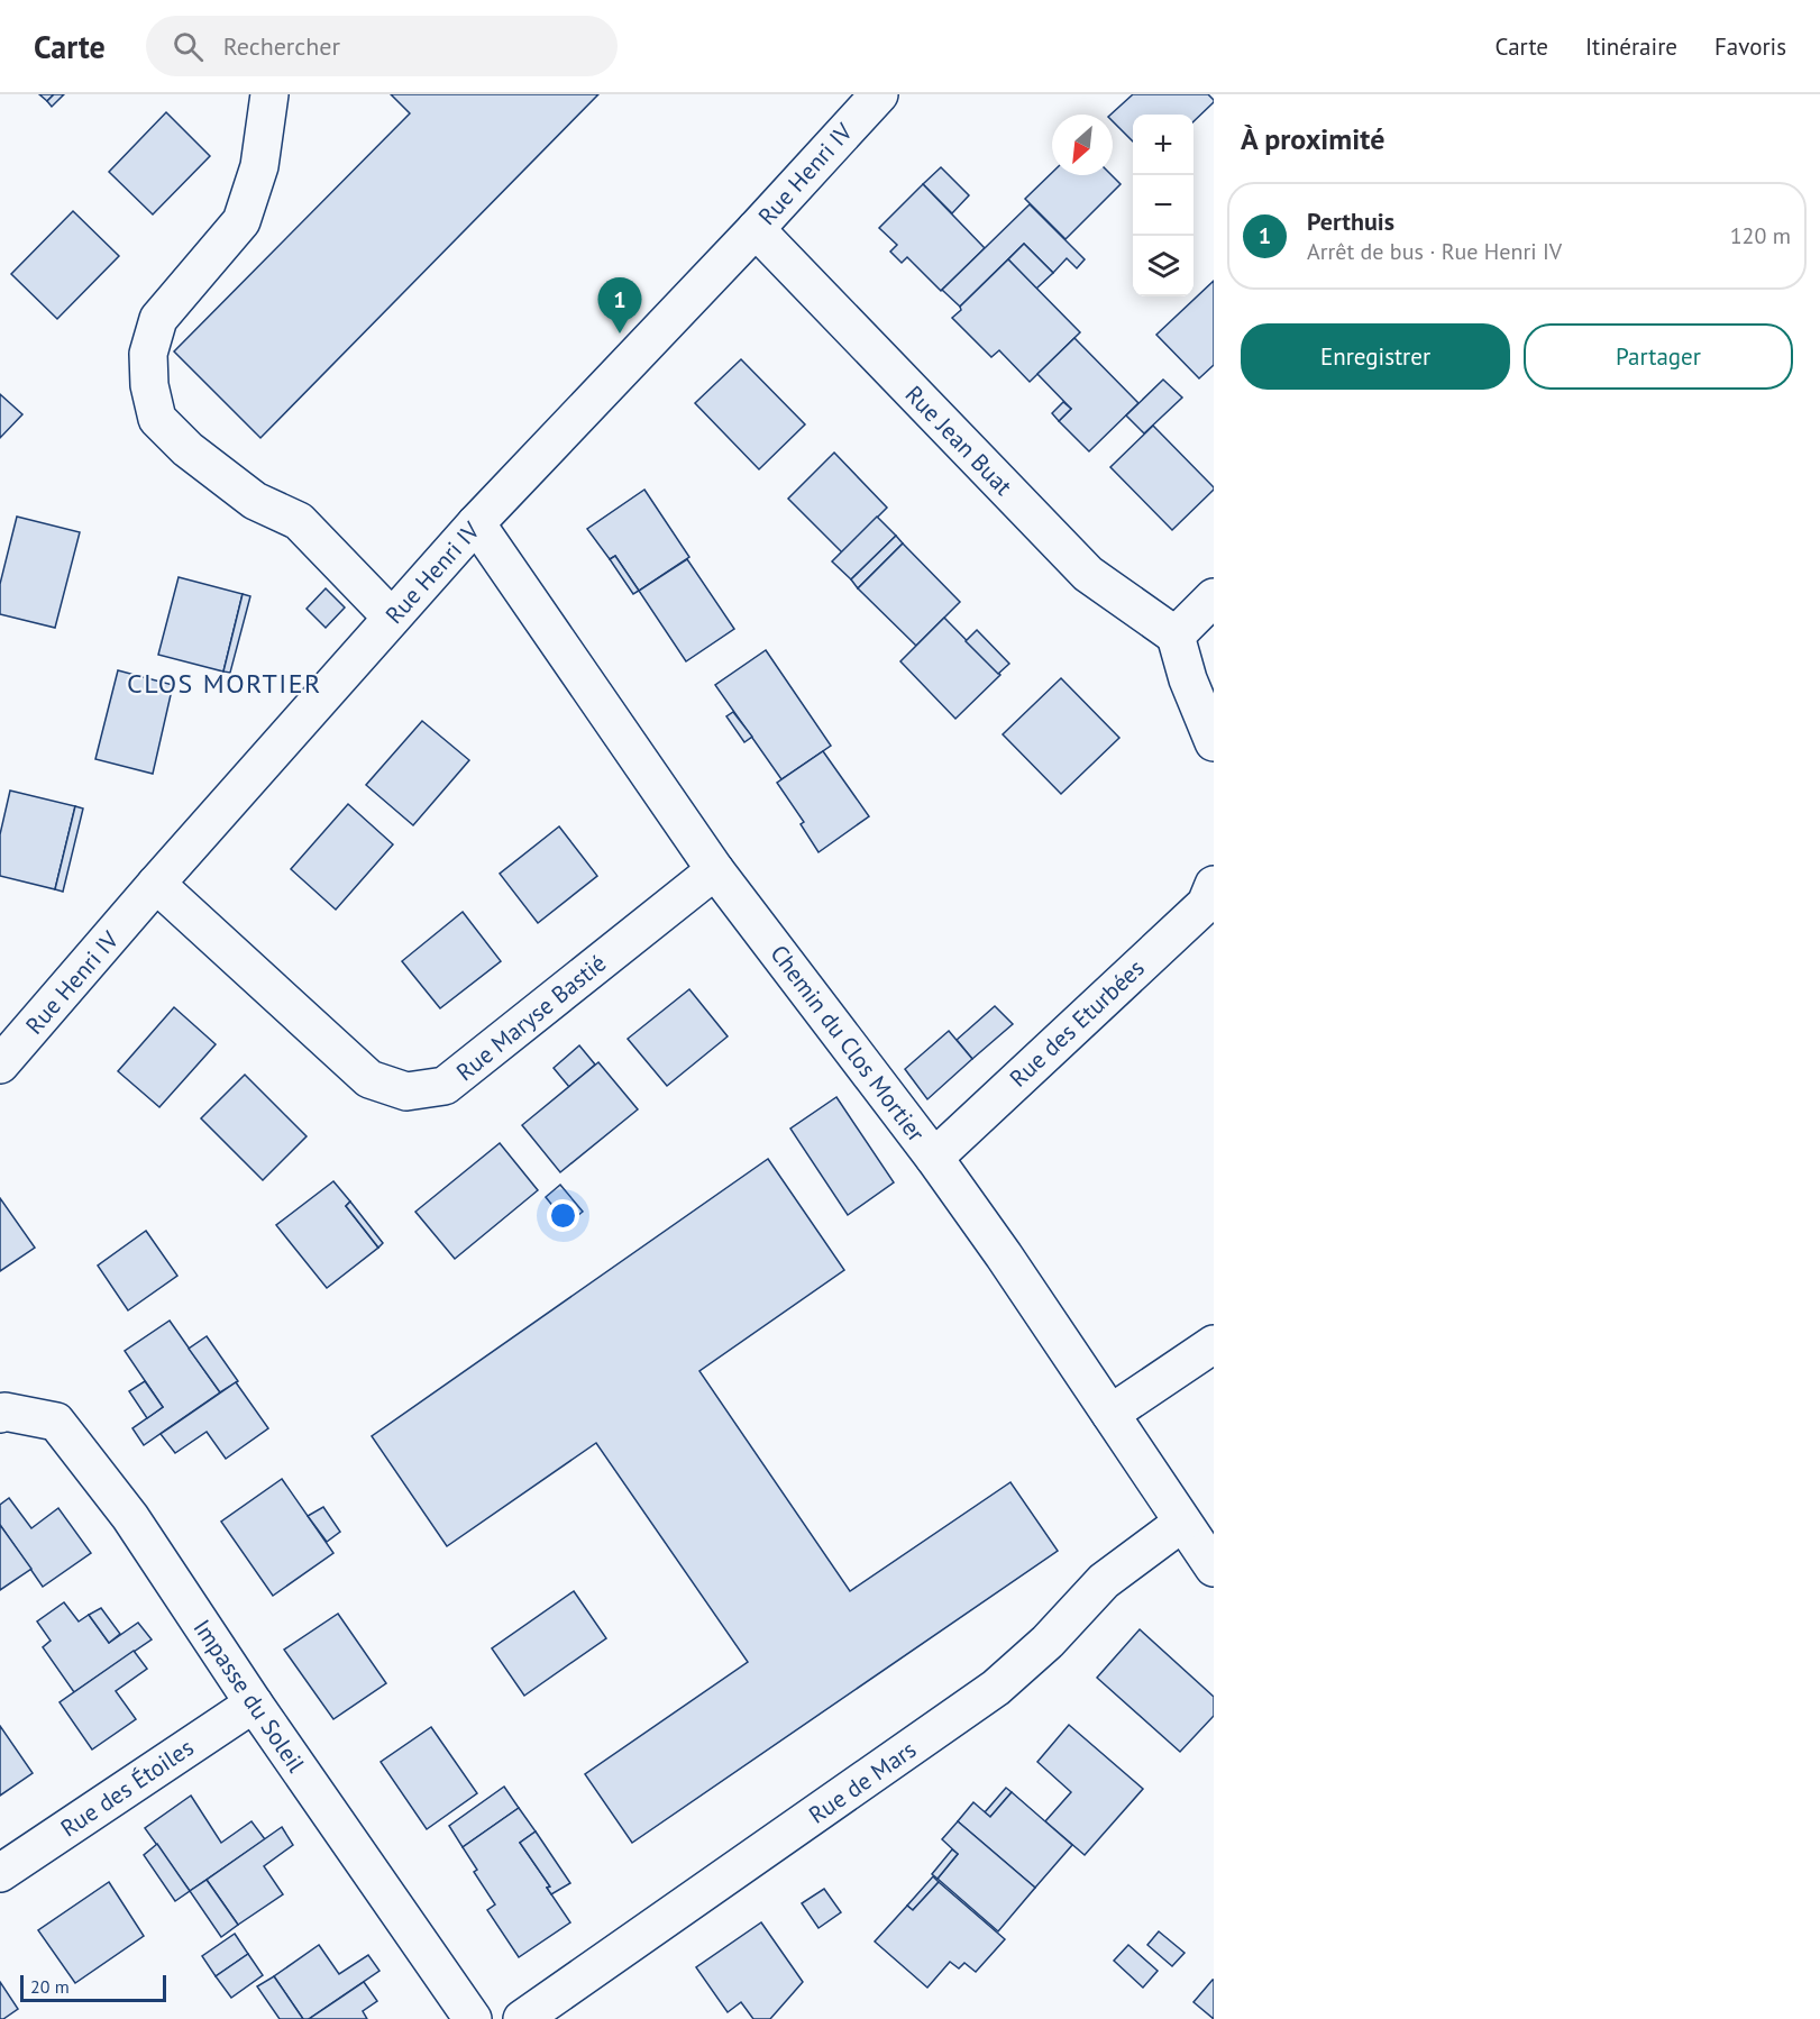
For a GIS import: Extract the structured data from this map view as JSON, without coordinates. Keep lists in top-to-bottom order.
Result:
{
  "streets": {
    "street": [
      "Rue Henri IV",
      "Rue Jean Buat",
      "Rue Maryse Bastié",
      "Rue des Eturbées",
      "Chemin du Clos Mortier",
      "Impasse du Soleil",
      "Rue de Mars",
      "Rue des Étoiles"
    ]
  },
  "crossings": [
    ["Rue Henri IV", "Rue Jean Buat"],
    ["Rue Henri IV", "Rue Maryse Bastié"],
    ["Rue Henri IV", "Chemin du Clos Mortier"],
    ["Rue Maryse Bastié", "Chemin du Clos Mortier"],
    ["Rue des Eturbées", "Chemin du Clos Mortier"],
    ["Chemin du Clos Mortier", "Rue de Mars"],
    ["Impasse du Soleil", "Rue des Étoiles"]
  ],
  "districts": ["CLOS MORTIER"],
  "scale_bar": "20 m",
  "north": "bottom left",
  "page": {
    "header": "Carte",
    "search": "Rechercher",
    "nav": ["Carte", "Itinéraire", "Favoris"],
    "heading": "À proximité",
    "map_buttons": ["+", "−"],
    "list": [
      {
        "mark": "1",
        "name": "Perthuis",
        "note": "Arrêt de bus · Rue Henri IV",
        "value": "120 m"
      }
    ],
    "pins": "1",
    "buttons": ["Enregistrer", "Partager"],
    "scale": "20 m"
  }
}
